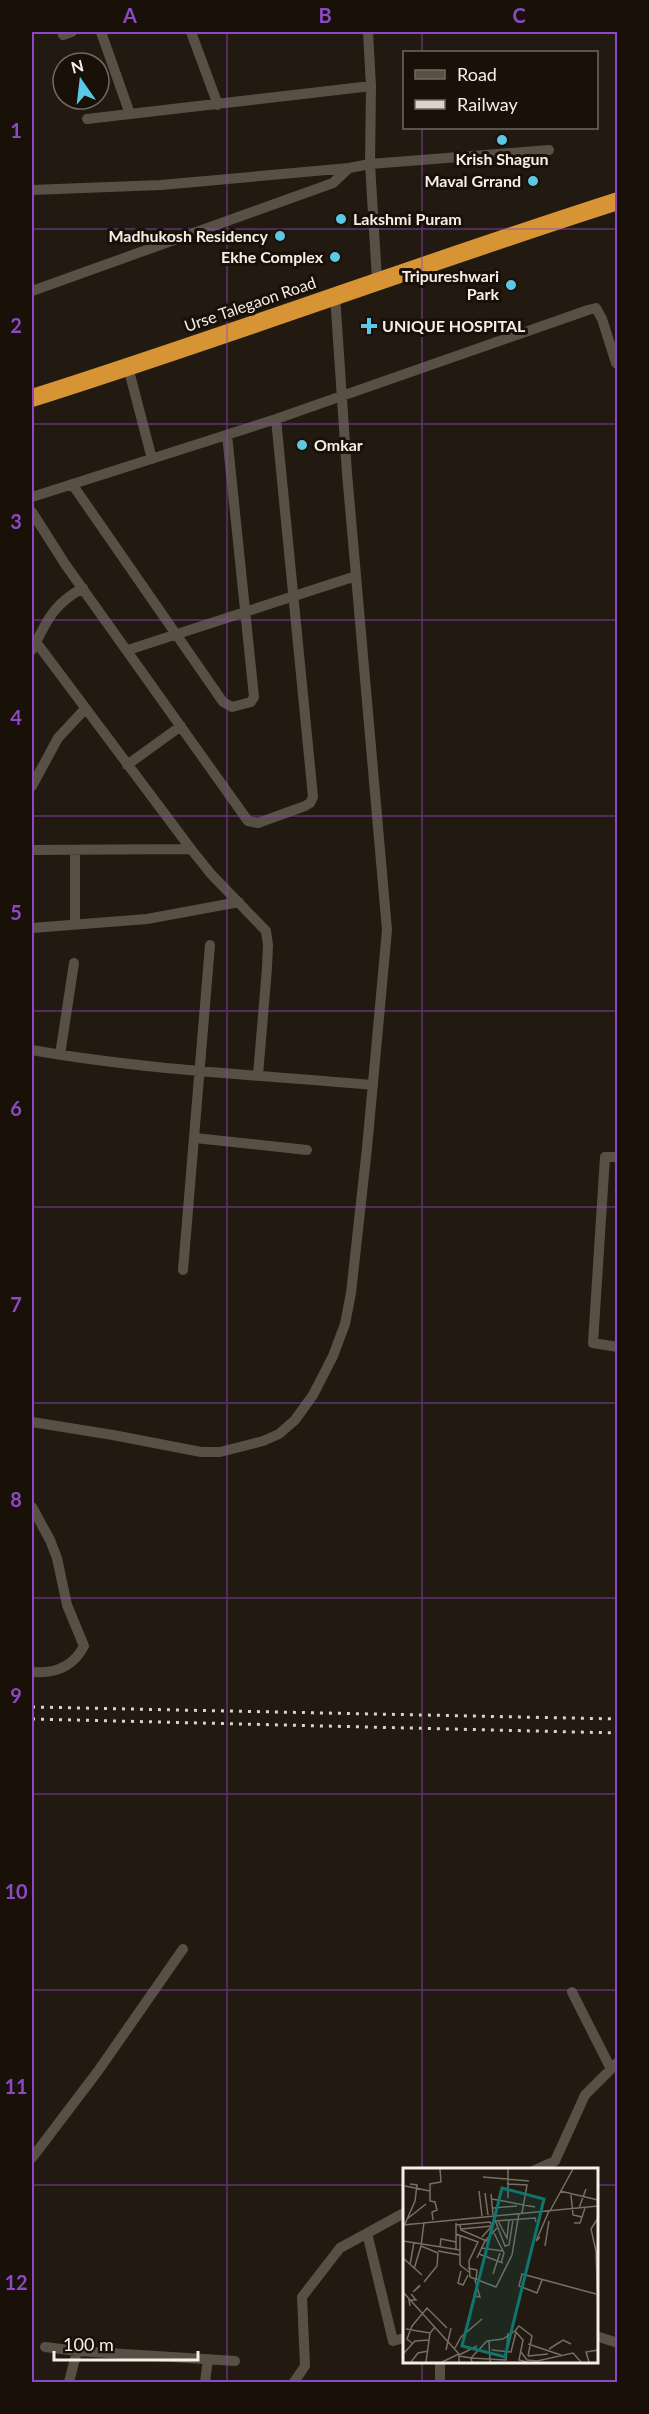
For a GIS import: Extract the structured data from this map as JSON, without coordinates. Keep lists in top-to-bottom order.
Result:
{
  "streets": {
    "highway": ["Urse Talegaon Road"]
  },
  "places": {
    "other": [
      "Krish Shagun",
      "Maval Grrand",
      "Lakshmi Puram",
      "Madhukosh Residency",
      "Ekhe Complex",
      "Tripureshwari Park",
      "Omkar"
    ],
    "health": ["UNIQUE HOSPITAL"]
  },
  "legend": ["Road", "Railway"],
  "scale_bar": "100 m",
  "north": "top",
  "grid": {
    "columns": ["A", "B", "C"],
    "rows": [
      "1",
      "2",
      "3",
      "4",
      "5",
      "6",
      "7",
      "8",
      "9",
      "10",
      "11",
      "12"
    ]
  }
}
